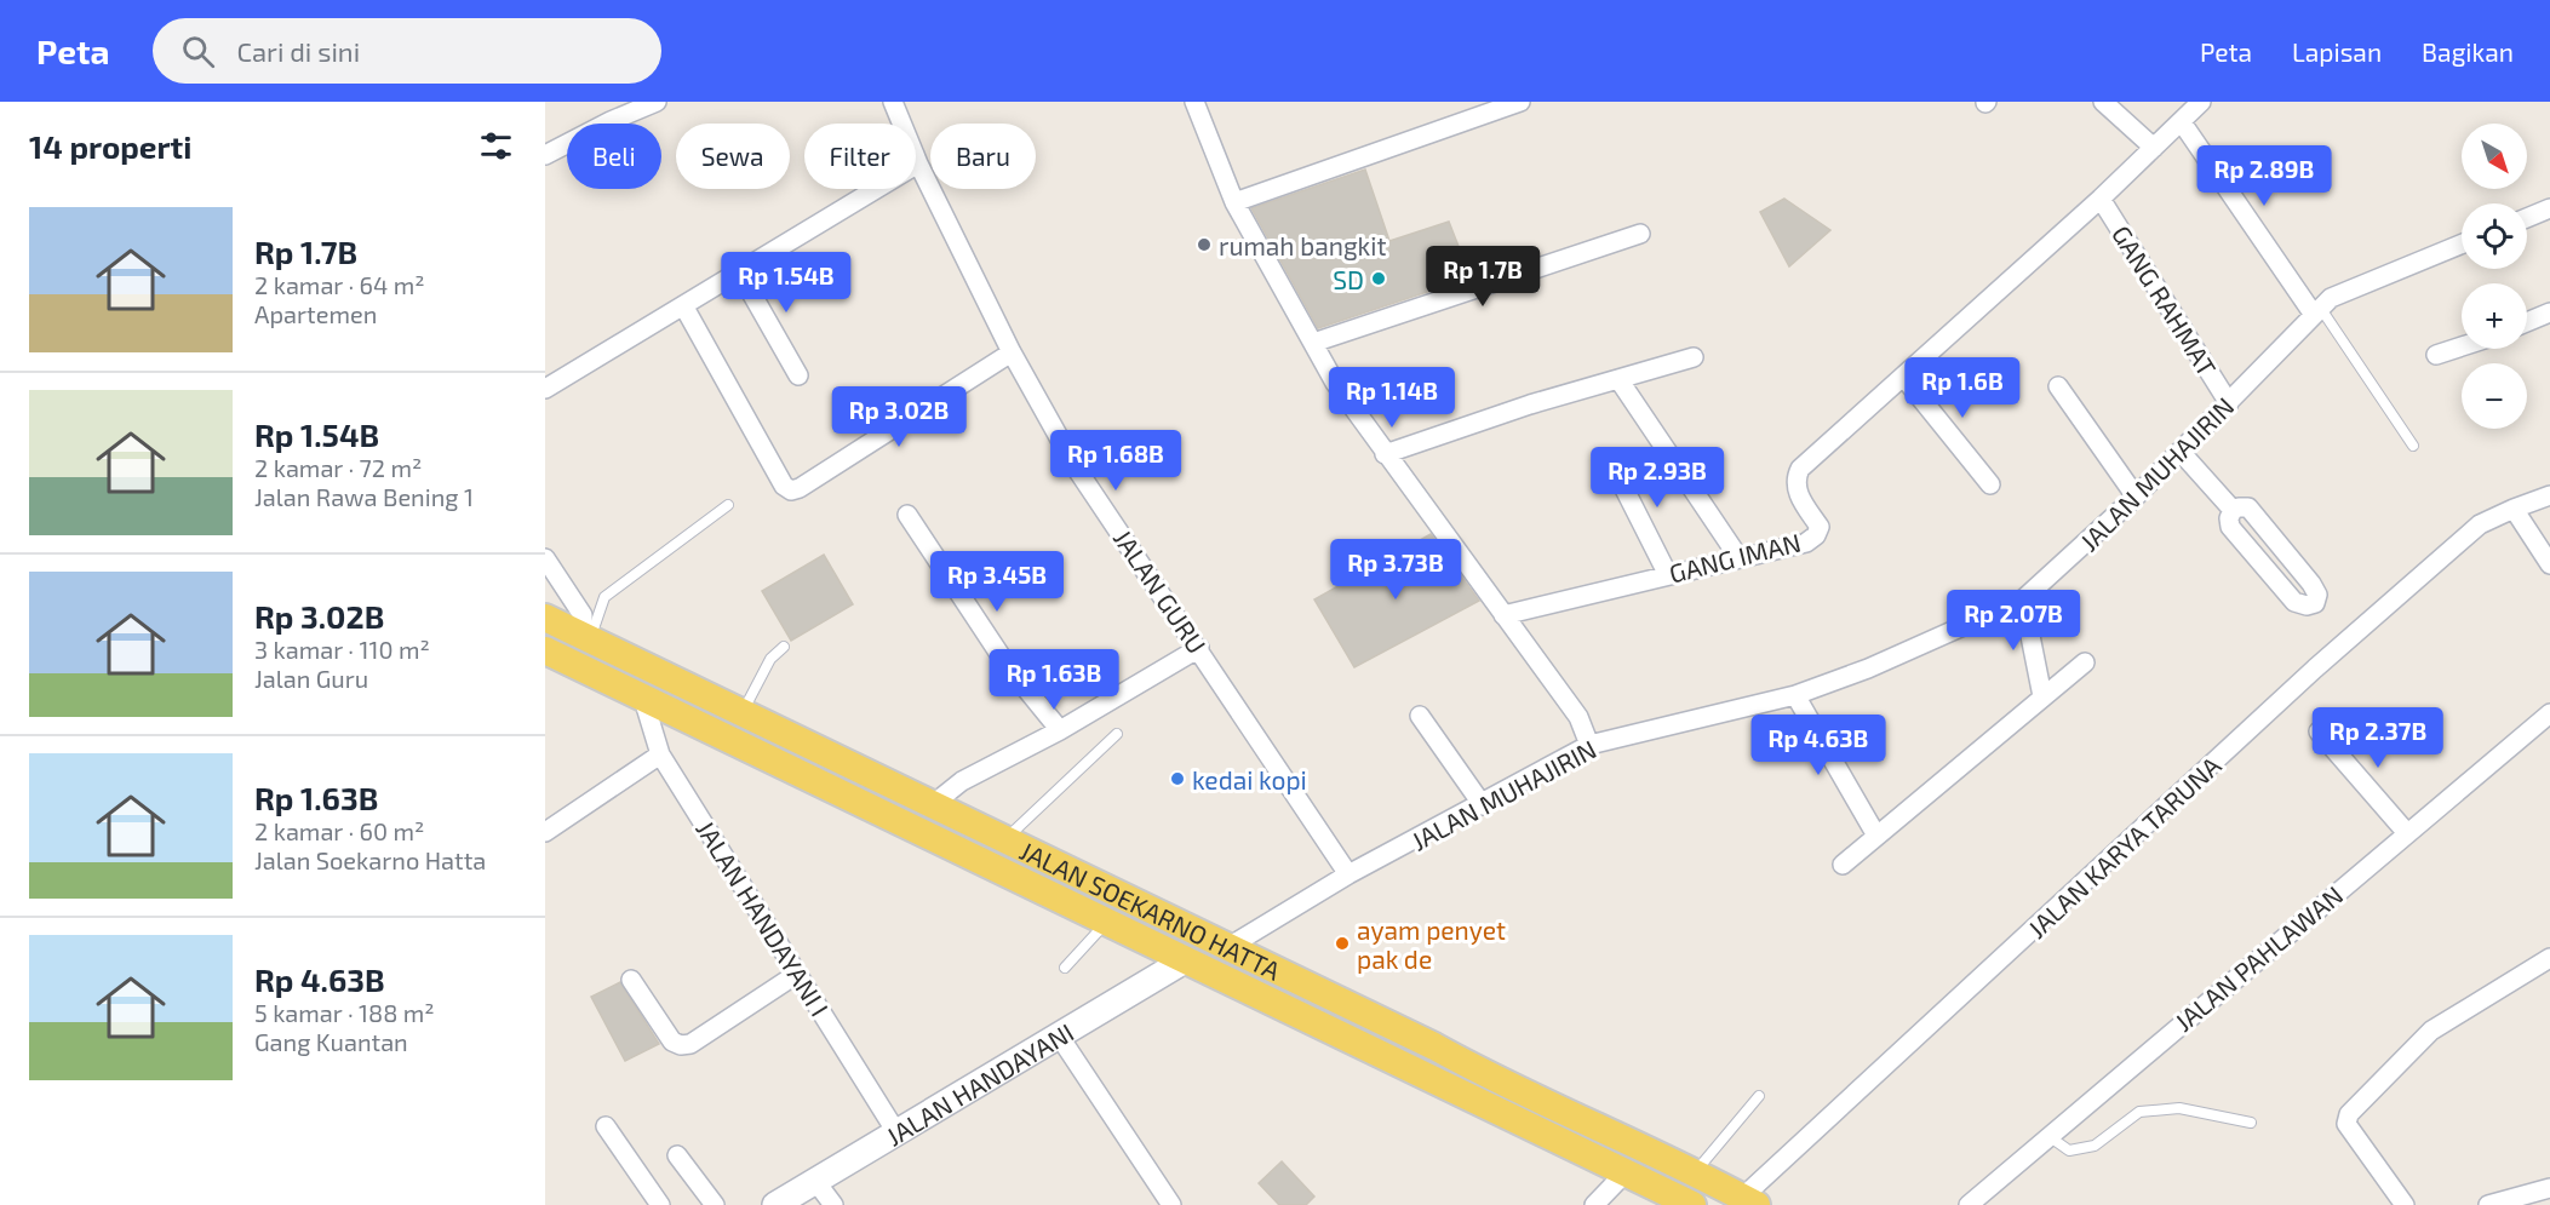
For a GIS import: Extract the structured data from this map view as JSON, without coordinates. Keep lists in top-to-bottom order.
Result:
{
  "streets": {
    "main road": ["JALAN SOEKARNO HATTA"],
    "street": [
      "GANG RAHMAT",
      "JALAN MUHAJIRIN",
      "GANG IMAN",
      "JALAN GURU",
      "JALAN KARYA TARUNA",
      "JALAN HANDAYANI I",
      "JALAN PAHLAWAN",
      "JALAN HANDAYANI"
    ]
  },
  "crossings": [
    ["GANG RAHMAT", "JALAN MUHAJIRIN"],
    ["GANG RAHMAT", "GANG IMAN"],
    ["JALAN MUHAJIRIN", "JALAN GURU"],
    ["JALAN MUHAJIRIN", "JALAN SOEKARNO HATTA"],
    ["JALAN KARYA TARUNA", "JALAN SOEKARNO HATTA"],
    ["JALAN SOEKARNO HATTA", "JALAN HANDAYANI I"],
    ["JALAN SOEKARNO HATTA", "JALAN HANDAYANI"],
    ["JALAN HANDAYANI I", "JALAN HANDAYANI"]
  ],
  "places": [
    "rumah bangkit",
    "SD",
    "kedai kopi",
    "ayam penyet pak de"
  ],
  "north": "bottom right",
  "page": {
    "header": "Peta",
    "search": "Cari di sini",
    "nav": ["Peta", "Lapisan", "Bagikan"],
    "heading": "14 properti",
    "map_buttons": ["+", "−"],
    "chip": [
      "Beli",
      "Sewa",
      "Filter",
      "Baru"
    ],
    "price": [
      "Rp 2.89B",
      "Rp 1.7B",
      "Rp 1.54B",
      "Rp 1.6B",
      "Rp 1.14B",
      "Rp 3.02B",
      "Rp 1.68B",
      "Rp 2.93B",
      "Rp 3.73B",
      "Rp 3.45B",
      "Rp 2.07B",
      "Rp 1.63B",
      "Rp 2.37B",
      "Rp 4.63B"
    ],
    "list": [
      {
        "name": "Rp 1.7B",
        "note": "2 kamar · 64 m² · Apartemen"
      },
      {
        "name": "Rp 1.54B",
        "note": "2 kamar · 72 m² · Jalan Rawa Bening 1"
      },
      {
        "name": "Rp 3.02B",
        "note": "3 kamar · 110 m² · Jalan Guru"
      },
      {
        "name": "Rp 1.63B",
        "note": "2 kamar · 60 m² · Jalan Soekarno Hatta"
      },
      {
        "name": "Rp 4.63B",
        "note": "5 kamar · 188 m² · Gang Kuantan"
      }
    ]
  }
}
